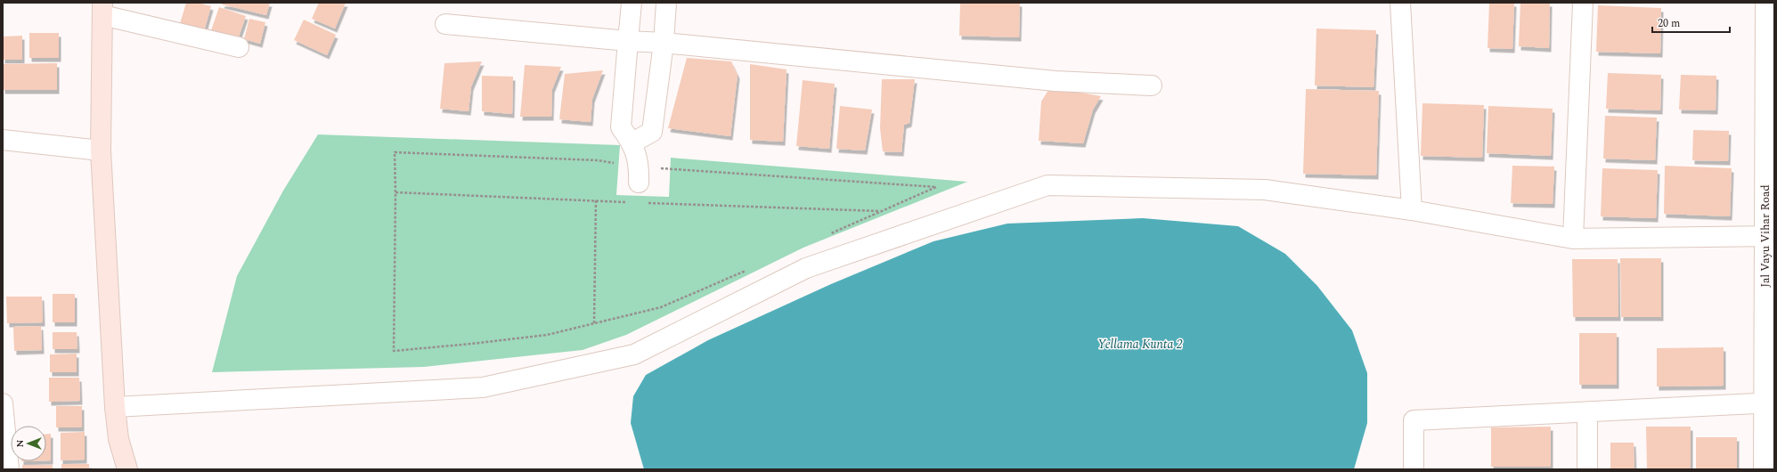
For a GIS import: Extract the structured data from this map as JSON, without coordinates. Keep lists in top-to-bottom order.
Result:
{
  "streets": {
    "street": ["Jal Vayu Vihar Road"]
  },
  "water": ["Yellama Kunta 2"],
  "scale_bar": "20 m",
  "north": "left"
}
